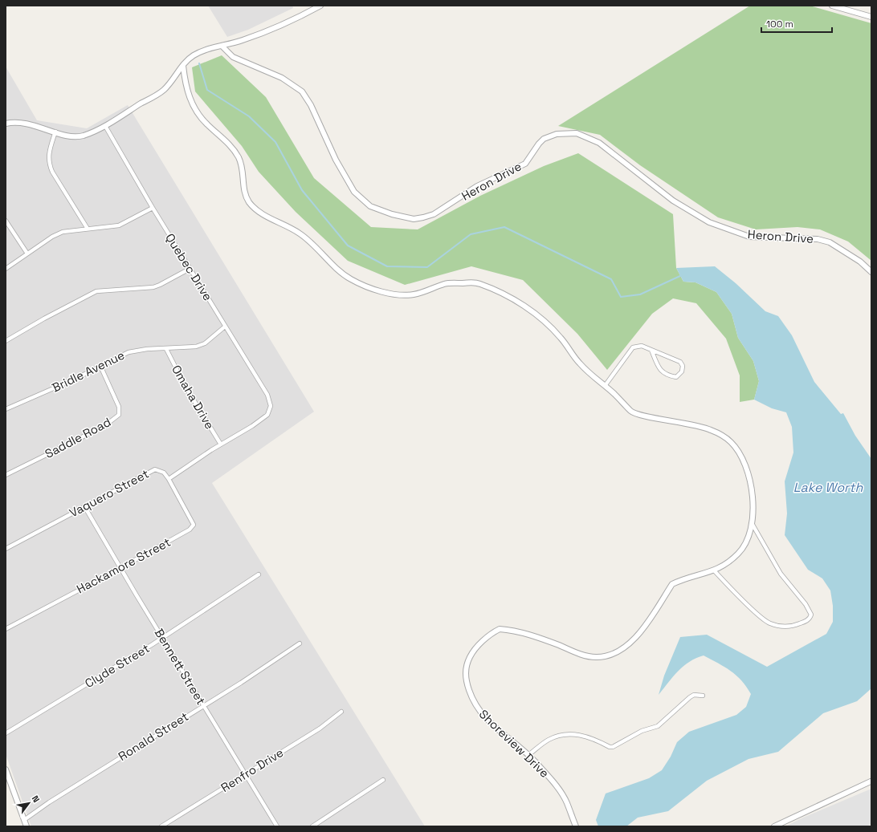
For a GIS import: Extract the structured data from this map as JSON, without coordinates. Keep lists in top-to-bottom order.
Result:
{
  "streets": {
    "street": [
      "Heron Drive",
      "Quebec Drive",
      "Bridle Avenue",
      "Omaha Drive",
      "Saddle Road",
      "Vaquero Street",
      "Hackamore Street",
      "Clyde Street",
      "Bennett Street",
      "Ronald Street",
      "Shoreview Drive",
      "Renfro Drive"
    ]
  },
  "crossings": [
    ["Quebec Drive", "Bridle Avenue"],
    ["Quebec Drive", "Vaquero Street"],
    ["Bridle Avenue", "Omaha Drive"],
    ["Bridle Avenue", "Saddle Road"],
    ["Omaha Drive", "Vaquero Street"],
    ["Vaquero Street", "Hackamore Street"],
    ["Vaquero Street", "Bennett Street"],
    ["Hackamore Street", "Bennett Street"],
    ["Clyde Street", "Bennett Street"],
    ["Bennett Street", "Ronald Street"],
    ["Bennett Street", "Renfro Drive"]
  ],
  "water": ["Lake Worth"],
  "scale_bar": "100 m",
  "north": "top right"
}
